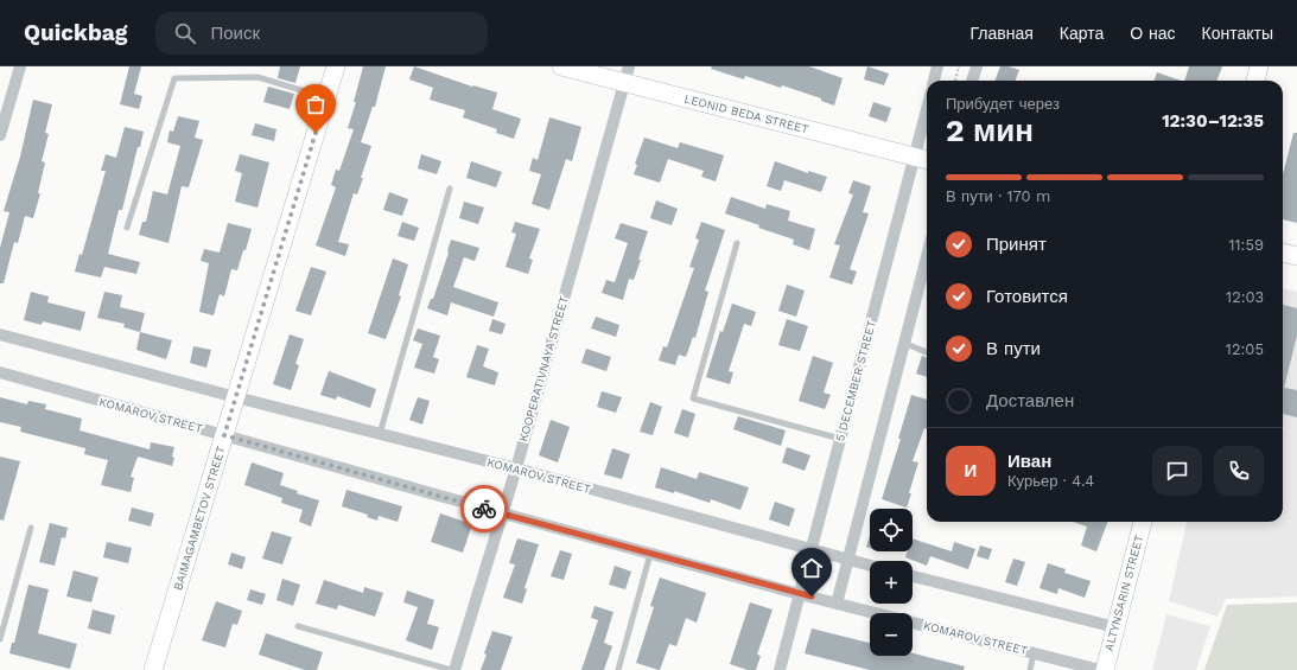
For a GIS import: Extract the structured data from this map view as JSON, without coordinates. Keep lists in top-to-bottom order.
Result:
{
  "streets": {
    "main road": ["LEONID BEDA STREET", "BAIMAGAMBETOV STREET", "ALTYNSARIN STREET"],
    "street": ["KOOPERATIVNAYA STREET", "5 DECEMBER STREET", "KOMAROV STREET"]
  },
  "crossings": [
    ["LEONID BEDA STREET", "KOOPERATIVNAYA STREET"],
    ["LEONID BEDA STREET", "5 DECEMBER STREET"],
    ["KOOPERATIVNAYA STREET", "KOMAROV STREET"],
    ["5 DECEMBER STREET", "KOMAROV STREET"],
    ["KOMAROV STREET", "BAIMAGAMBETOV STREET"]
  ],
  "page": {
    "header": "Quickbag",
    "search": "Поиск",
    "nav": [
      "Главная",
      "Карта",
      "О нас",
      "Контакты"
    ],
    "heading": ["2 мин", "Прибудет через", "12:30–12:35"],
    "panel": ["Иван", "Курьер · 4.4"],
    "bar": "В пути · 170 m",
    "list": [
      ["Принят", "11:59"],
      ["Готовится", "12:03"],
      ["В пути", "12:05"],
      "Доставлен"
    ],
    "round": "И",
    "map_buttons": ["+", "−"]
  }
}
